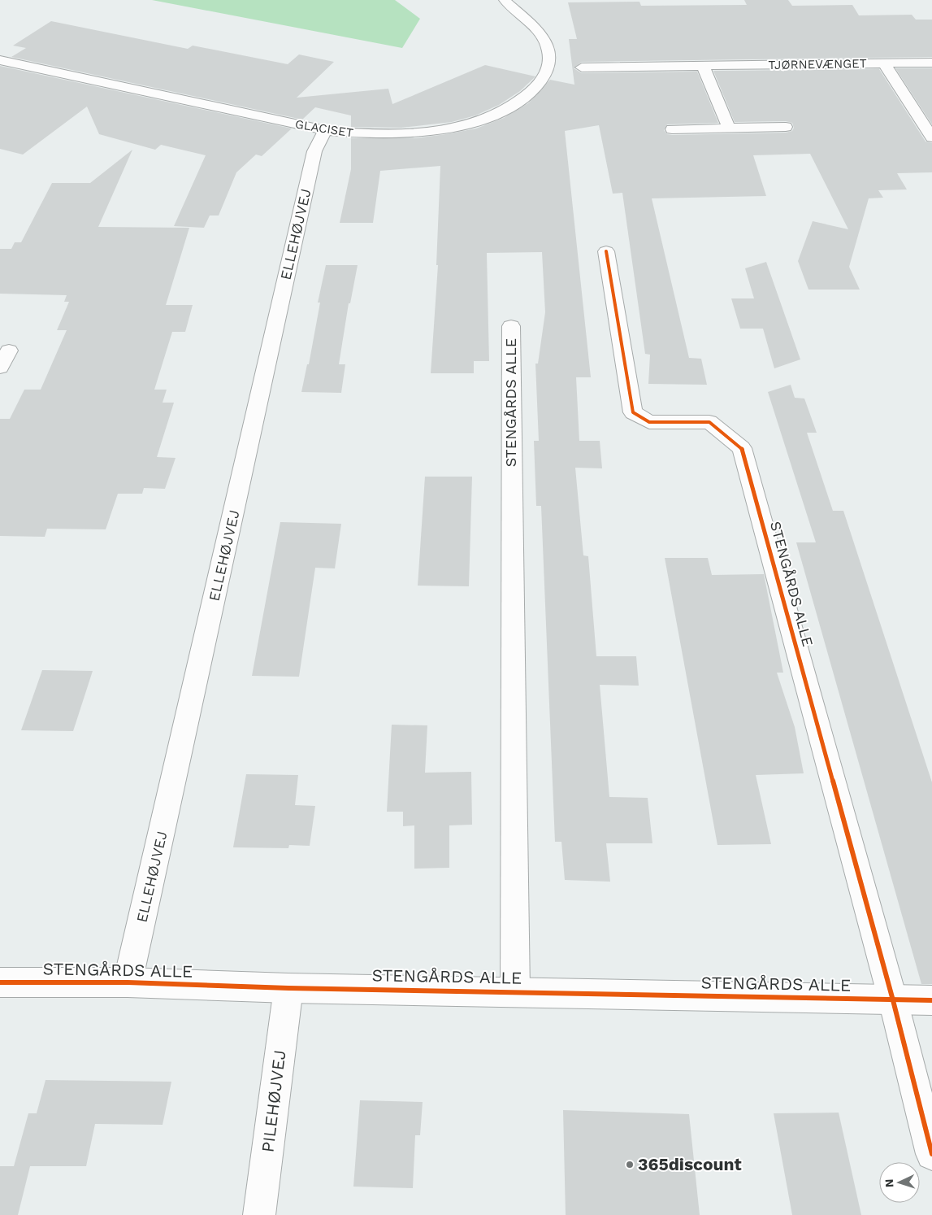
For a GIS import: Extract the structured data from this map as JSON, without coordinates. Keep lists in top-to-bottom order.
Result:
{
  "streets": {
    "street": [
      "TJØRNEVÆNGET",
      "GLACISET",
      "ELLEHØJVEJ",
      "STENGÅRDS ALLE",
      "PILEHØJVEJ"
    ]
  },
  "crossings": [
    ["GLACISET", "ELLEHØJVEJ"],
    ["ELLEHØJVEJ", "STENGÅRDS ALLE"],
    ["STENGÅRDS ALLE", "PILEHØJVEJ"]
  ],
  "places": ["365discount"],
  "north": "left"
}
